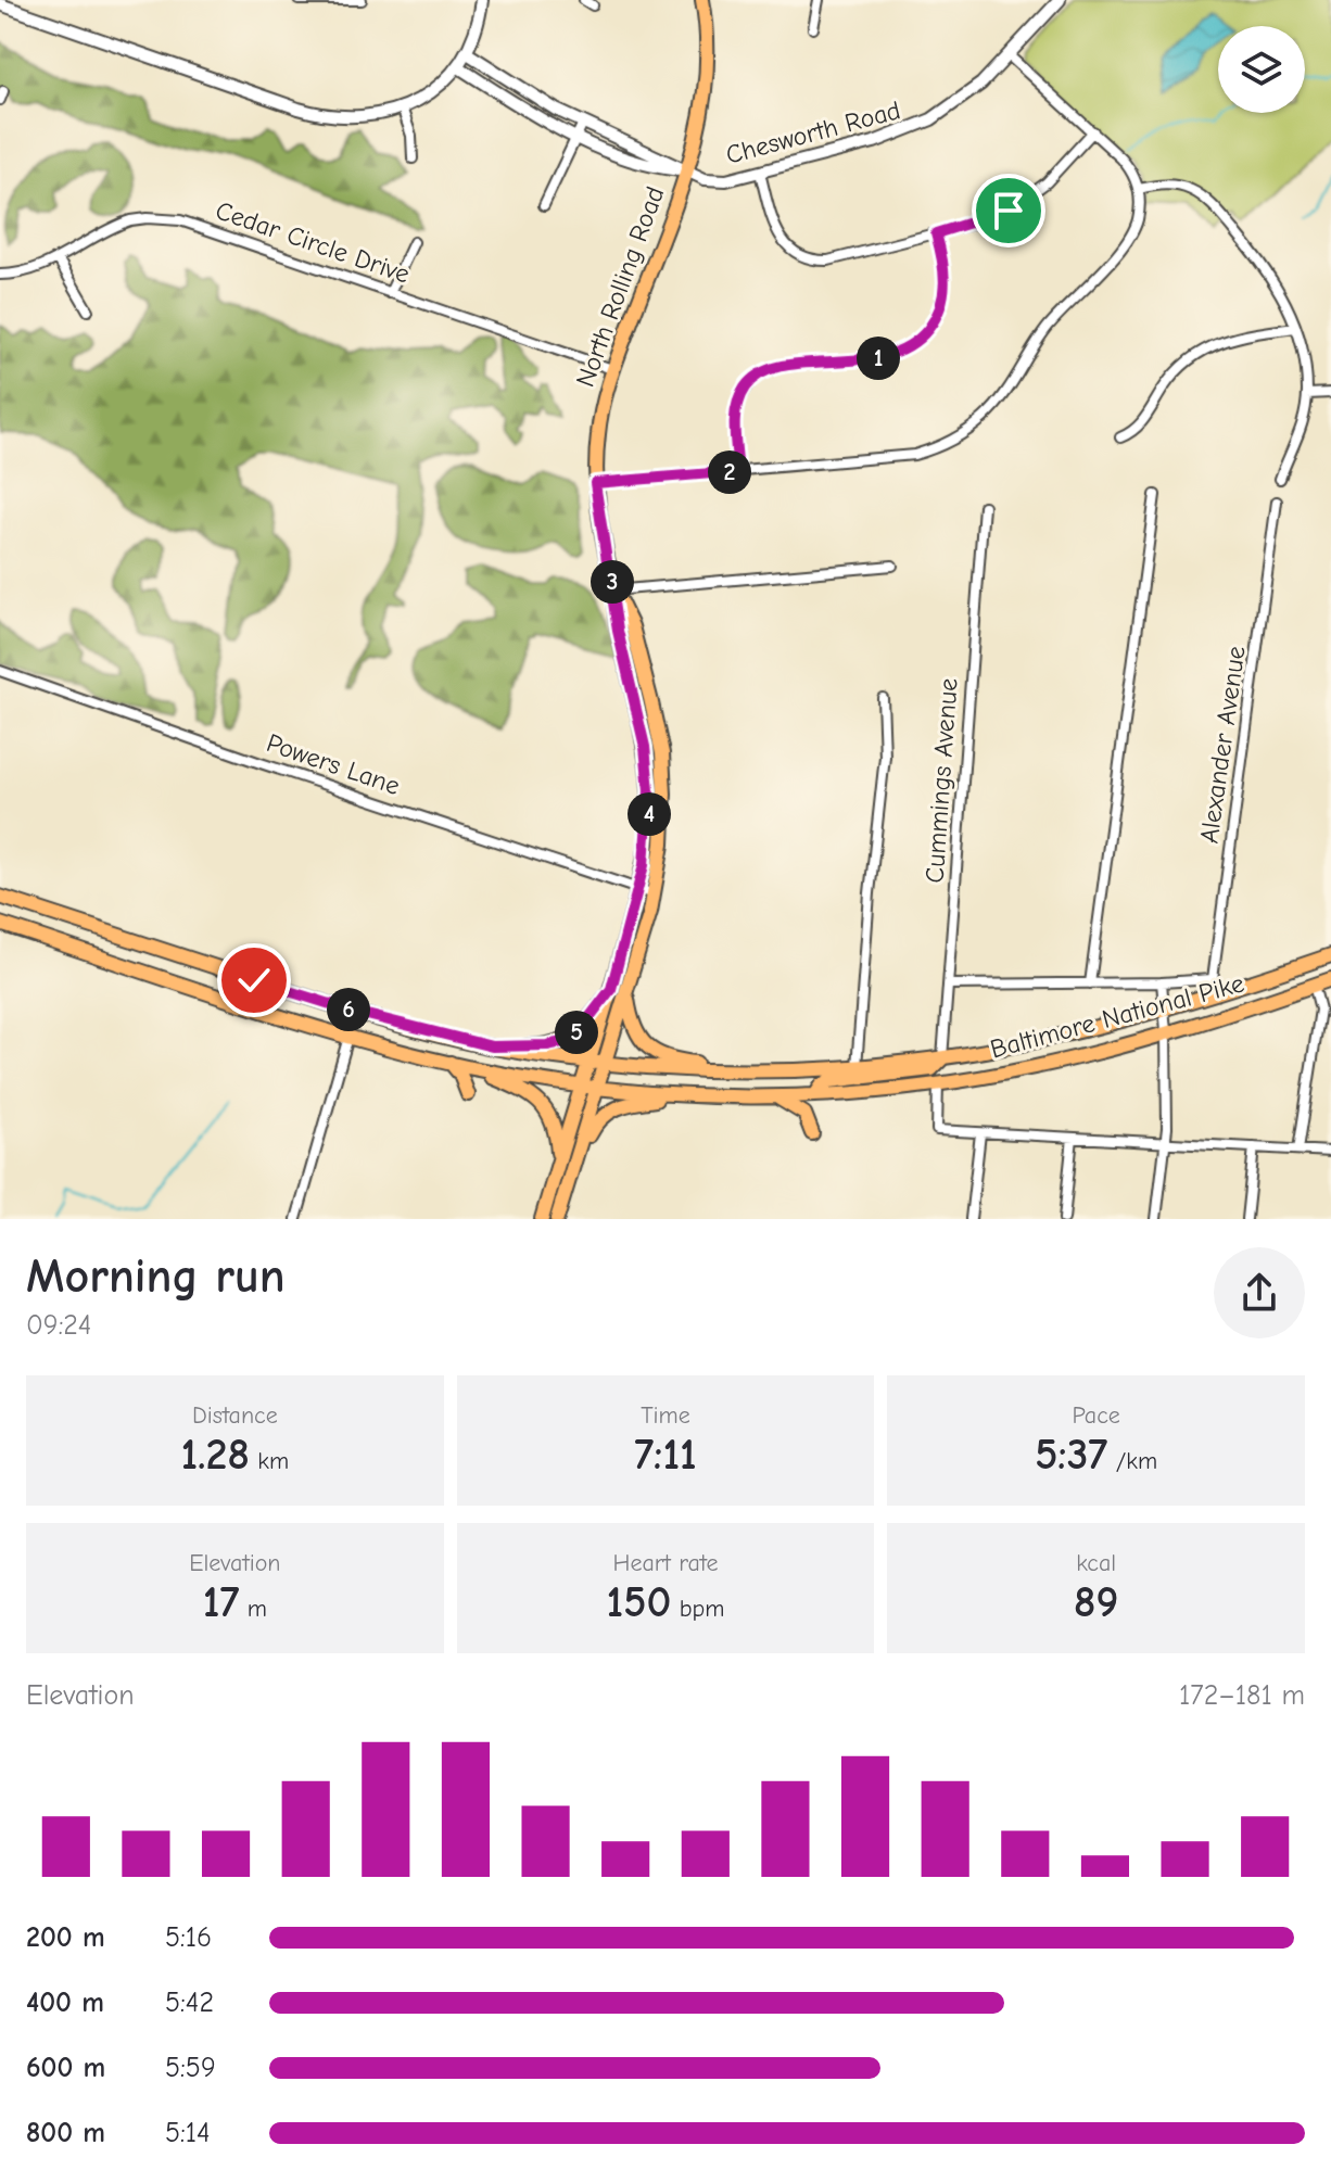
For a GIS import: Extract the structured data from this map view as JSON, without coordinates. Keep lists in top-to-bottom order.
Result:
{
  "streets": {
    "main road": ["North Rolling Road", "Baltimore National Pike"],
    "street": [
      "Chesworth Road",
      "Cedar Circle Drive",
      "Alexander Avenue",
      "Powers Lane",
      "Cummings Avenue"
    ]
  },
  "crossings": [
    ["Chesworth Road", "North Rolling Road"],
    ["Cedar Circle Drive", "North Rolling Road"],
    ["North Rolling Road", "Powers Lane"],
    ["North Rolling Road", "Baltimore National Pike"],
    ["Alexander Avenue", "Baltimore National Pike"],
    ["Cummings Avenue", "Baltimore National Pike"]
  ],
  "page": {
    "pins": [
      "1",
      "2",
      "3",
      "4",
      "6",
      "5"
    ],
    "heading": ["Morning run", "09:24"],
    "stats": [
      ["Distance", "1.28 km"],
      ["Time", "7:11"],
      ["Pace", "5:37 /km"],
      ["Elevation", "17 m"],
      ["Heart rate", "150 bpm"],
      ["kcal", "89"]
    ],
    "chart": ["Elevation", "172–181 m"],
    "list": [
      {
        "name": "200 m",
        "note": "5:16"
      },
      {
        "name": "400 m",
        "note": "5:42"
      },
      {
        "name": "600 m",
        "note": "5:59"
      },
      {
        "name": "800 m",
        "note": "5:14"
      }
    ]
  }
}
